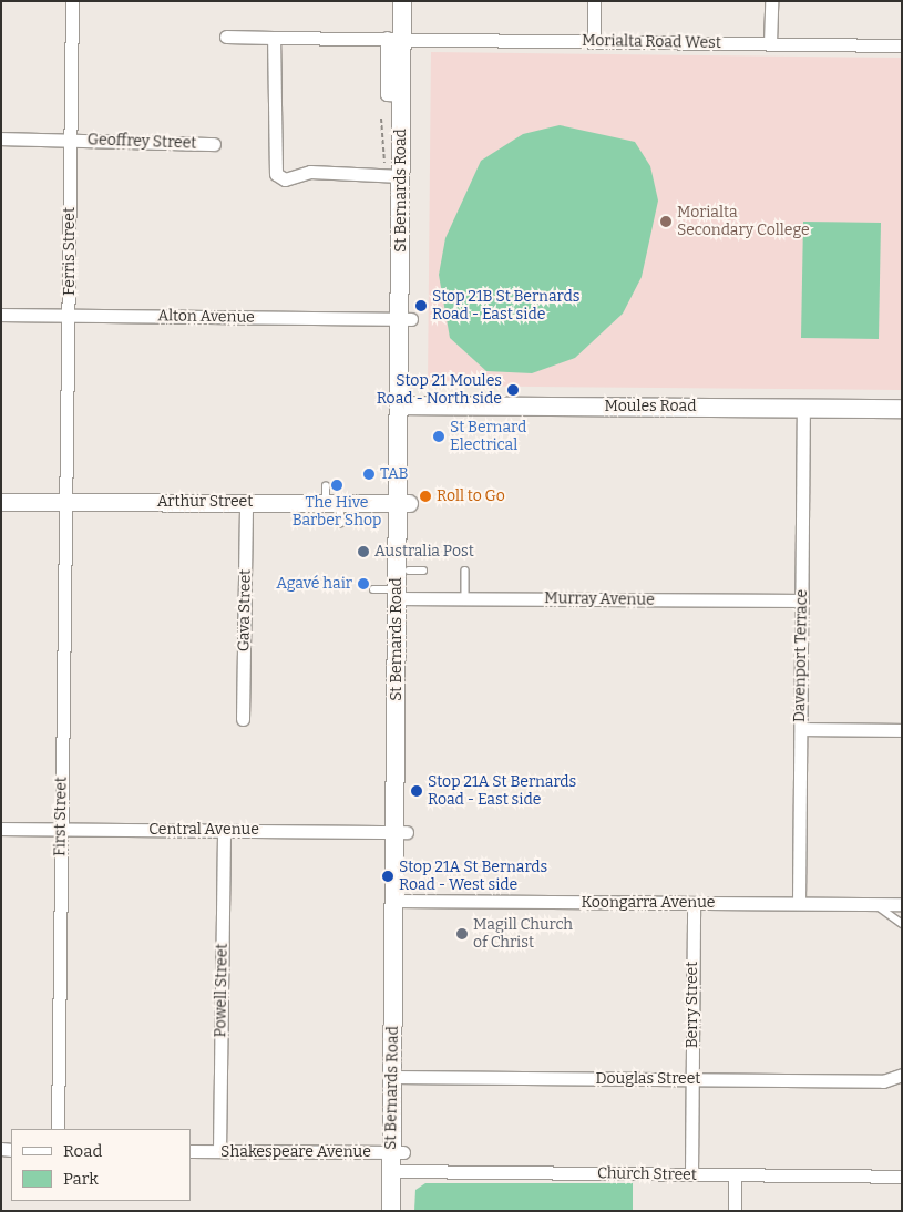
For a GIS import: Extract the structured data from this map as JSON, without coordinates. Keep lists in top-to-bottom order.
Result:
{
  "streets": {
    "main road": ["St Bernards Road", "Moules Road"],
    "street": [
      "Morialta Road West",
      "Geoffrey Street",
      "Ferris Street",
      "Alton Avenue",
      "Arthur Street",
      "Murray Avenue",
      "Gava Street",
      "Davenport Terrace",
      "First Street",
      "Central Avenue",
      "Koongarra Avenue",
      "Powell Street",
      "Berry Street",
      "Douglas Street",
      "Shakespeare Avenue",
      "Church Street"
    ]
  },
  "crossings": [
    ["Morialta Road West", "St Bernards Road"],
    ["Geoffrey Street", "Ferris Street"],
    ["St Bernards Road", "Alton Avenue"],
    ["St Bernards Road", "Moules Road"],
    ["St Bernards Road", "Arthur Street"],
    ["St Bernards Road", "Murray Avenue"],
    ["St Bernards Road", "Central Avenue"],
    ["St Bernards Road", "Koongarra Avenue"],
    ["St Bernards Road", "Douglas Street"],
    ["St Bernards Road", "Shakespeare Avenue"],
    ["St Bernards Road", "Church Street"],
    ["Ferris Street", "Alton Avenue"],
    ["Ferris Street", "Arthur Street"],
    ["Ferris Street", "First Street"],
    ["Moules Road", "Davenport Terrace"],
    ["Arthur Street", "Gava Street"],
    ["Arthur Street", "First Street"],
    ["Murray Avenue", "Davenport Terrace"],
    ["Davenport Terrace", "Koongarra Avenue"],
    ["First Street", "Central Avenue"],
    ["Central Avenue", "Powell Street"],
    ["Koongarra Avenue", "Berry Street"],
    ["Powell Street", "Shakespeare Avenue"],
    ["Berry Street", "Douglas Street"],
    ["Berry Street", "Church Street"]
  ],
  "places": [
    "Morialta Secondary College",
    "Stop 21B St Bernards Road - East side",
    "Stop 21 Moules Road - North side",
    "St Bernard Electrical",
    "TAB",
    "The Hive Barber Shop",
    "Roll to Go",
    "Australia Post",
    "Agavé hair",
    "Stop 21A St Bernards Road - East side",
    "Stop 21A St Bernards Road - West side",
    "Magill Church of Christ"
  ],
  "legend": ["Road", "Park"]
}
